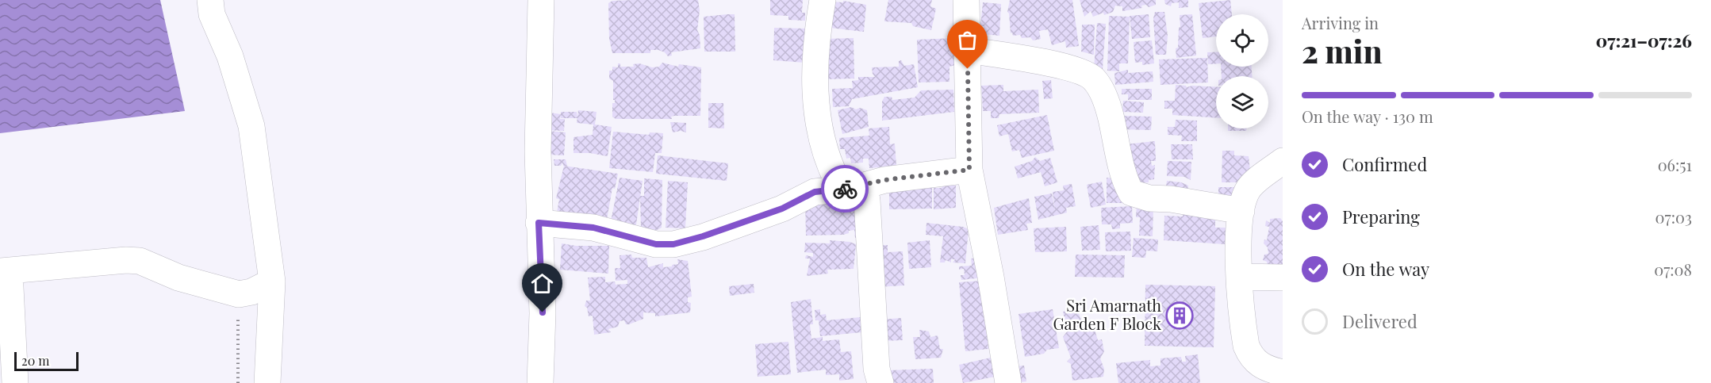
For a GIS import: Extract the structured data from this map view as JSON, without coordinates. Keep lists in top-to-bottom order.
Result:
{
  "places": {
    "building": ["Sri Amarnath Garden F Block"]
  },
  "scale_bar": "20 m",
  "page": {
    "heading": ["2 min", "Arriving in", "07:21–07:26"],
    "bar": "On the way · 130 m",
    "list": [
      ["Confirmed", "06:51"],
      ["Preparing", "07:03"],
      ["On the way", "07:08"],
      "Delivered"
    ],
    "scale": "20 m"
  }
}
